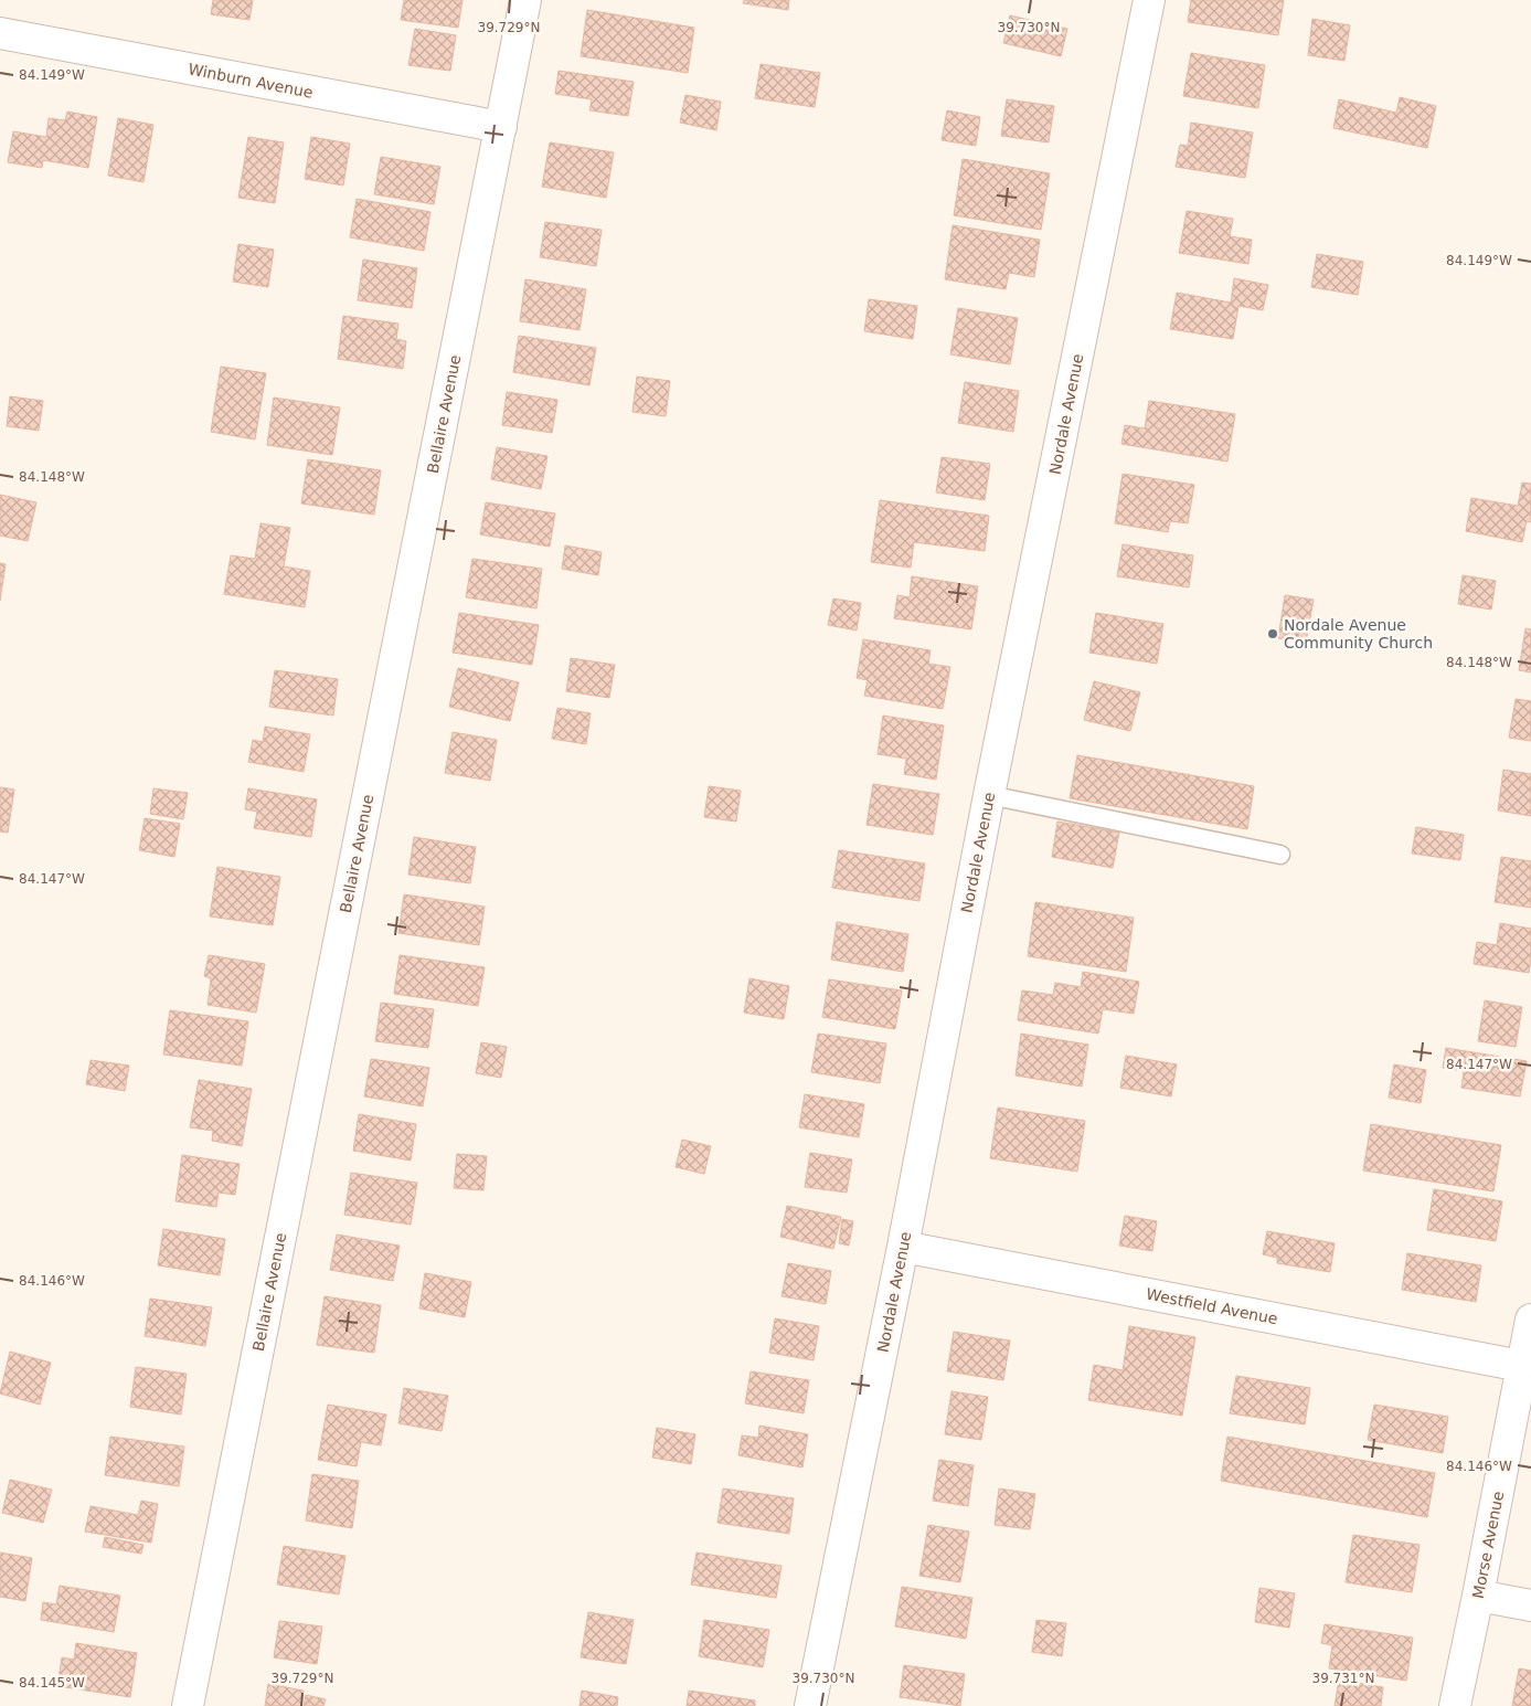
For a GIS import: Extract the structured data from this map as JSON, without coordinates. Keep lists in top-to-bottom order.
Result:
{
  "streets": {
    "street": [
      "Winburn Avenue",
      "Bellaire Avenue",
      "Nordale Avenue",
      "Westfield Avenue",
      "Morse Avenue"
    ]
  },
  "crossings": [
    ["Winburn Avenue", "Bellaire Avenue"],
    ["Nordale Avenue", "Westfield Avenue"],
    ["Westfield Avenue", "Morse Avenue"]
  ],
  "places": ["Nordale Avenue Community Church"],
  "coordinates": [
    "39.729°N",
    "39.730°N",
    "84.149°W",
    "84.148°W",
    "84.147°W",
    "84.146°W",
    "39.731°N",
    "84.145°W"
  ]
}
